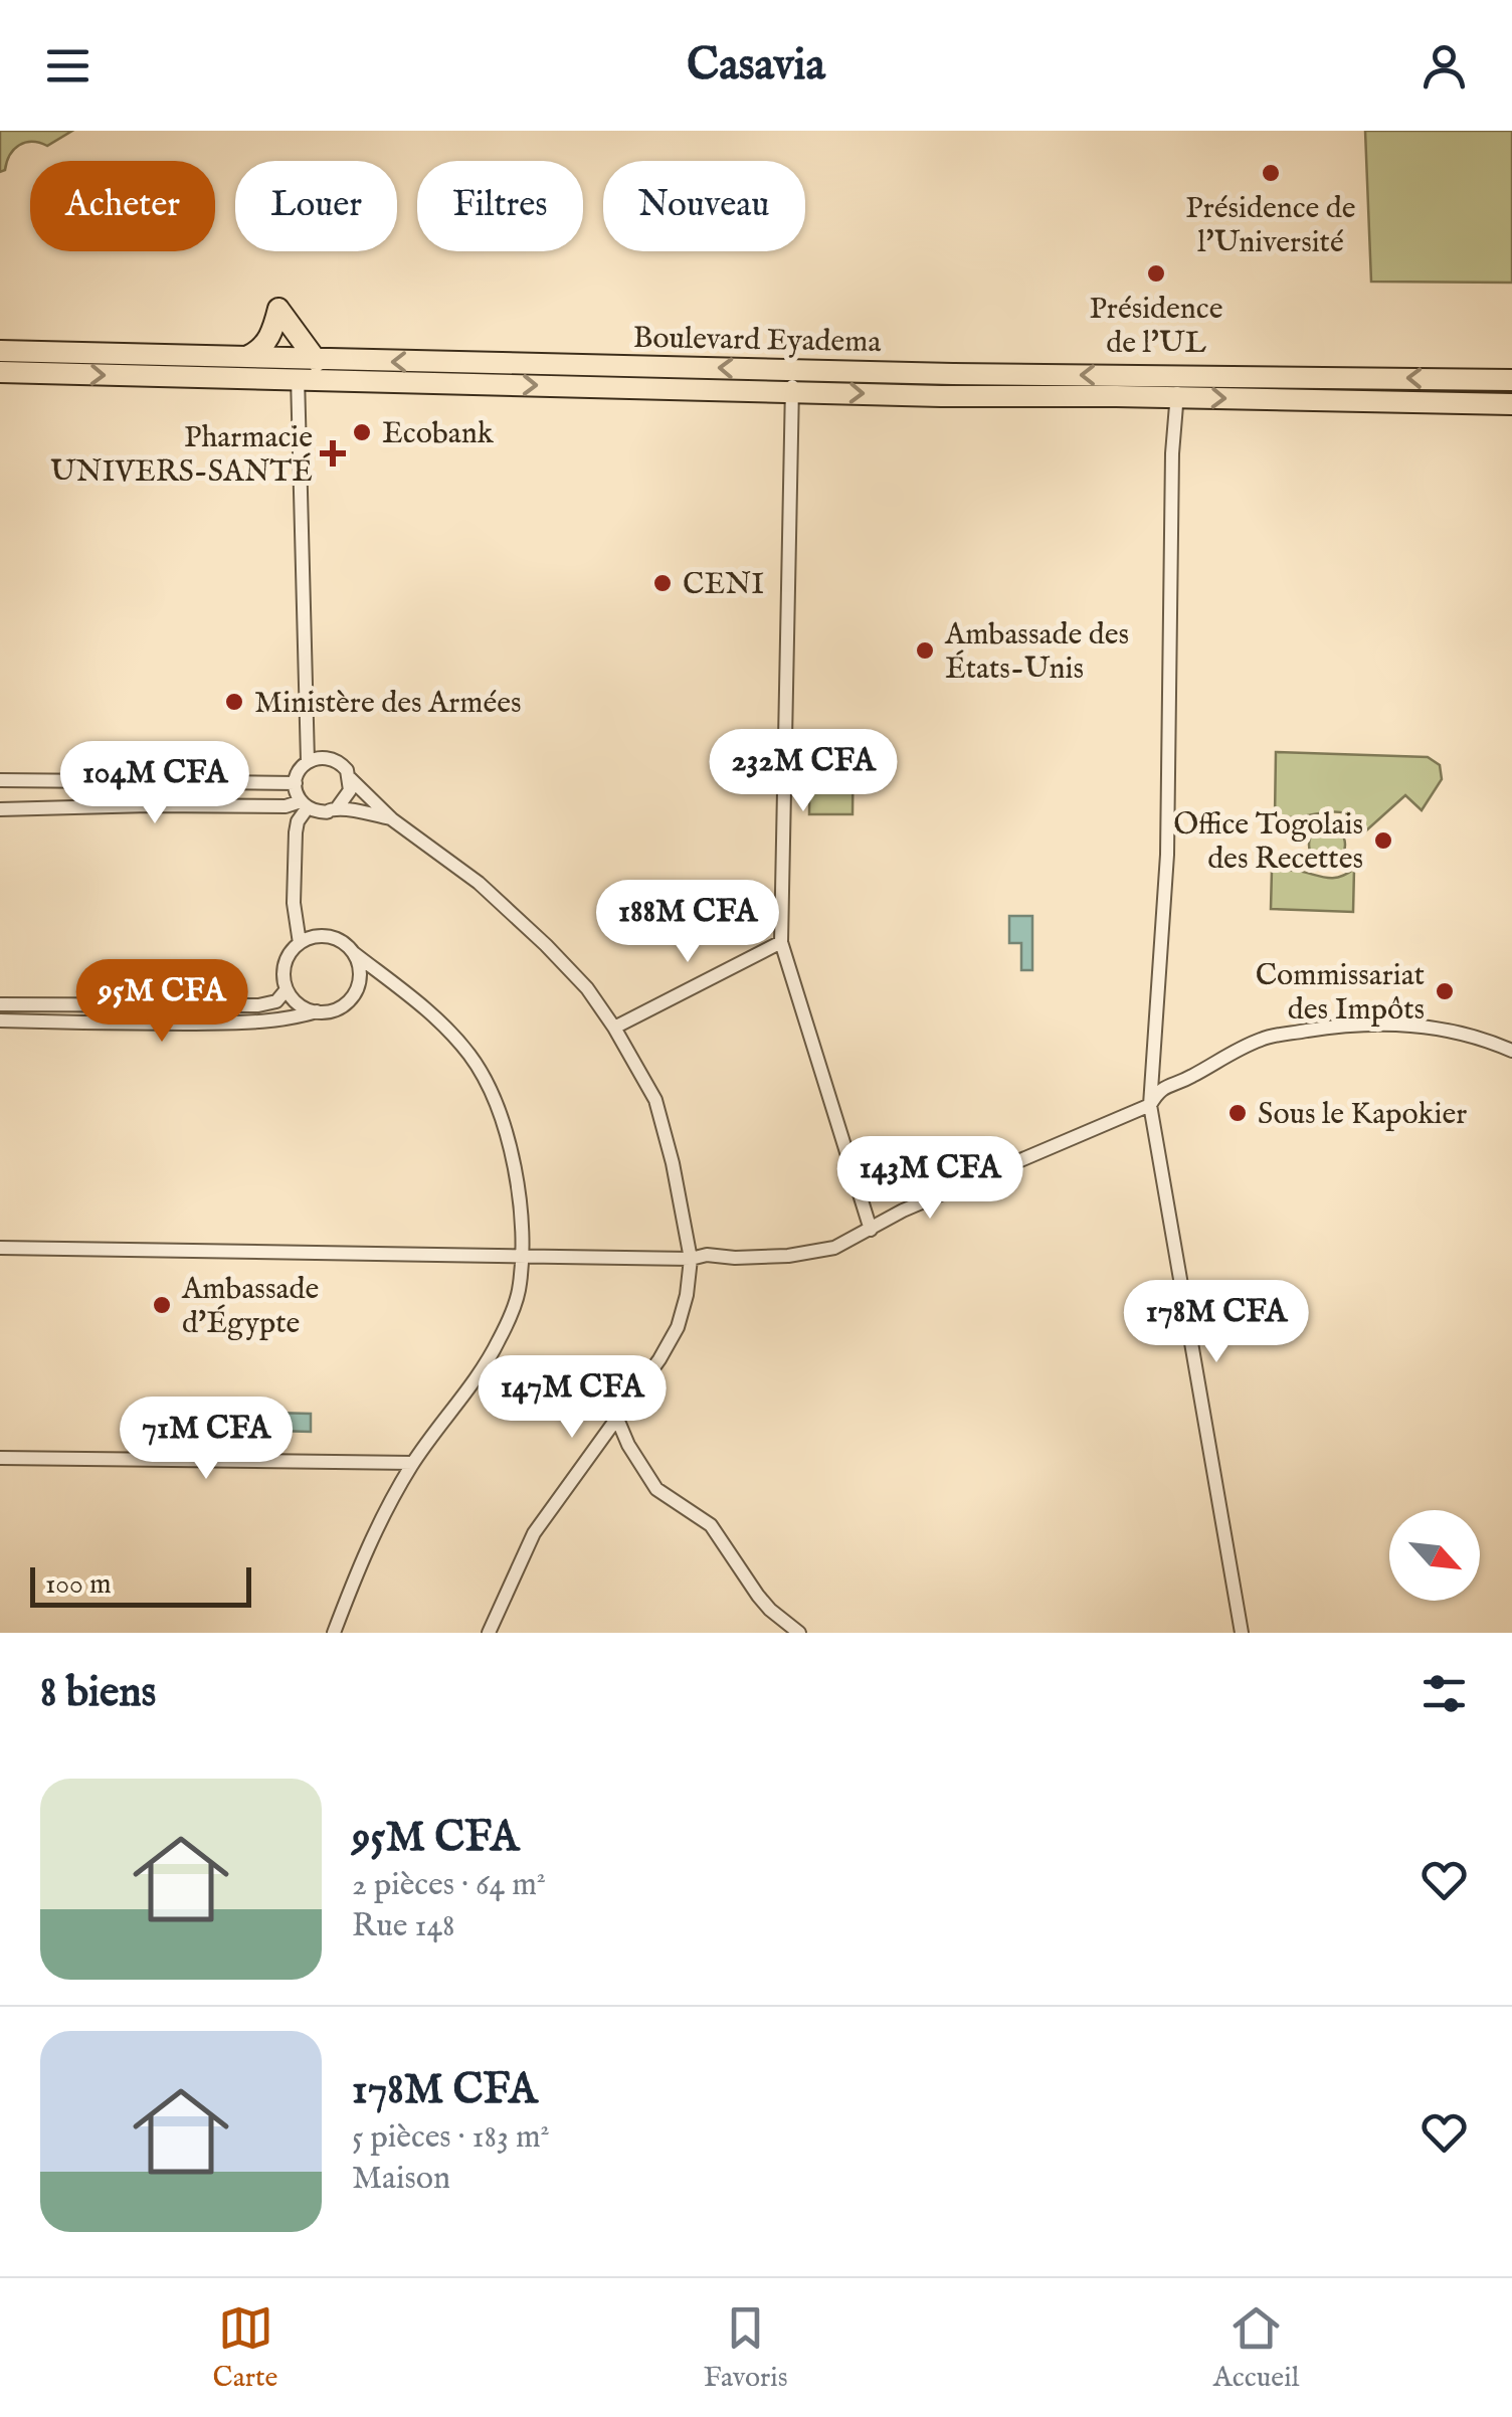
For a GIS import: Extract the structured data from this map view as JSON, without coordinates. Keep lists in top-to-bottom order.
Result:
{
  "streets": {
    "highway": ["Boulevard Eyadema"]
  },
  "places": {
    "other": [
      "Présidence de l'Université",
      "Présidence de l'UL",
      "Ecobank",
      "CENI",
      "Ambassade des États-Unis",
      "Ministère des Armées",
      "Office Togolais des Recettes",
      "Commissariat des Impôts",
      "Sous le Kapokier",
      "Ambassade d'Égypte"
    ],
    "health": ["Pharmacie UNIVERS-SANTÉ"]
  },
  "scale_bar": "100 m",
  "north": "bottom right",
  "page": {
    "header": "Casavia",
    "chip": [
      "Acheter",
      "Louer",
      "Filtres",
      "Nouveau"
    ],
    "price": [
      "232M CFA",
      "104M CFA",
      "188M CFA",
      "95M CFA",
      "143M CFA",
      "178M CFA",
      "147M CFA",
      "71M CFA"
    ],
    "scale": "100 m",
    "heading": "8 biens",
    "list": [
      {
        "name": "95M CFA",
        "note": "2 pièces · 64 m² · Rue 148"
      },
      {
        "name": "178M CFA",
        "note": "5 pièces · 183 m² · Maison"
      }
    ],
    "tabs": ["Carte", "Favoris", "Accueil"]
  }
}
